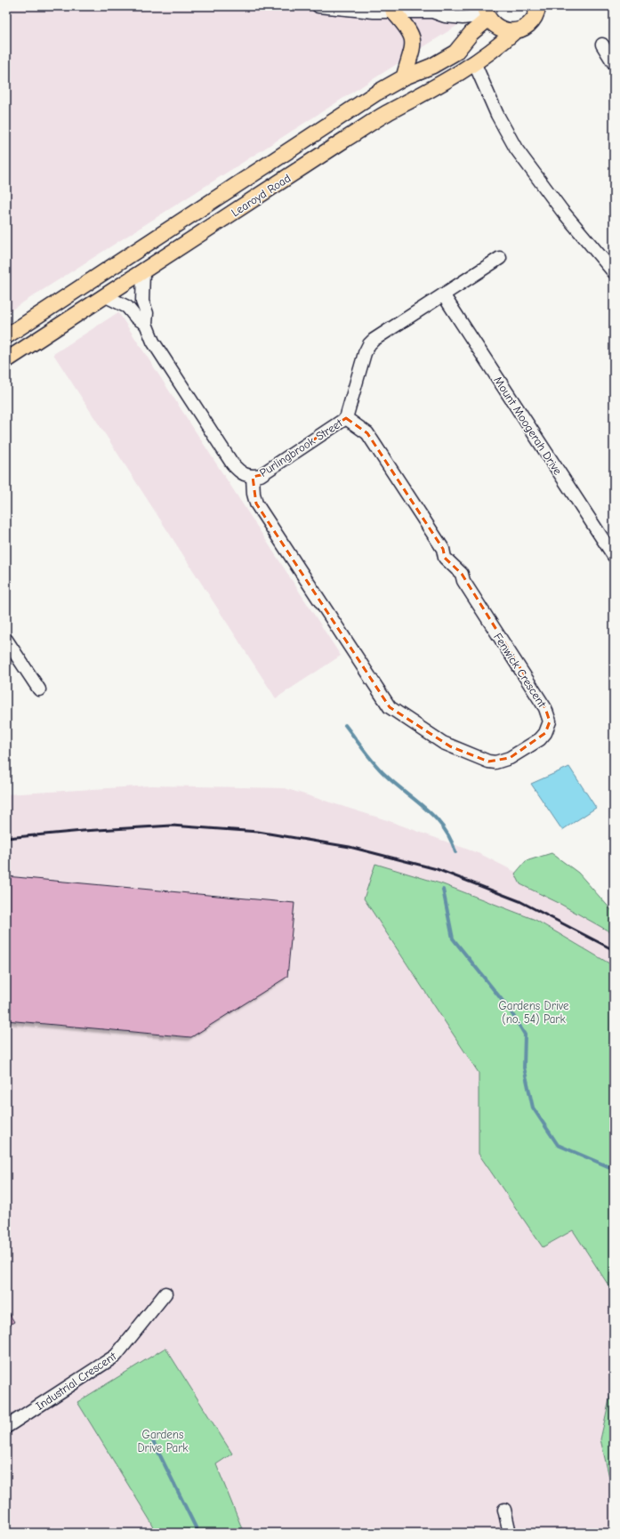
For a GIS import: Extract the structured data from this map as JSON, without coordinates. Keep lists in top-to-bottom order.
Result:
{
  "streets": {
    "main road": ["Learoyd Road"],
    "street": [
      "Mount Moogerah Drive",
      "Purlingbrook Street",
      "Fenwick Crescent",
      "Industrial Crescent"
    ]
  },
  "crossings": [
    ["Learoyd Road", "Purlingbrook Street"],
    ["Mount Moogerah Drive", "Purlingbrook Street"],
    ["Purlingbrook Street", "Fenwick Crescent"]
  ],
  "parks": ["Gardens Drive (no. 54) Park", "Gardens Drive Park"]
}
